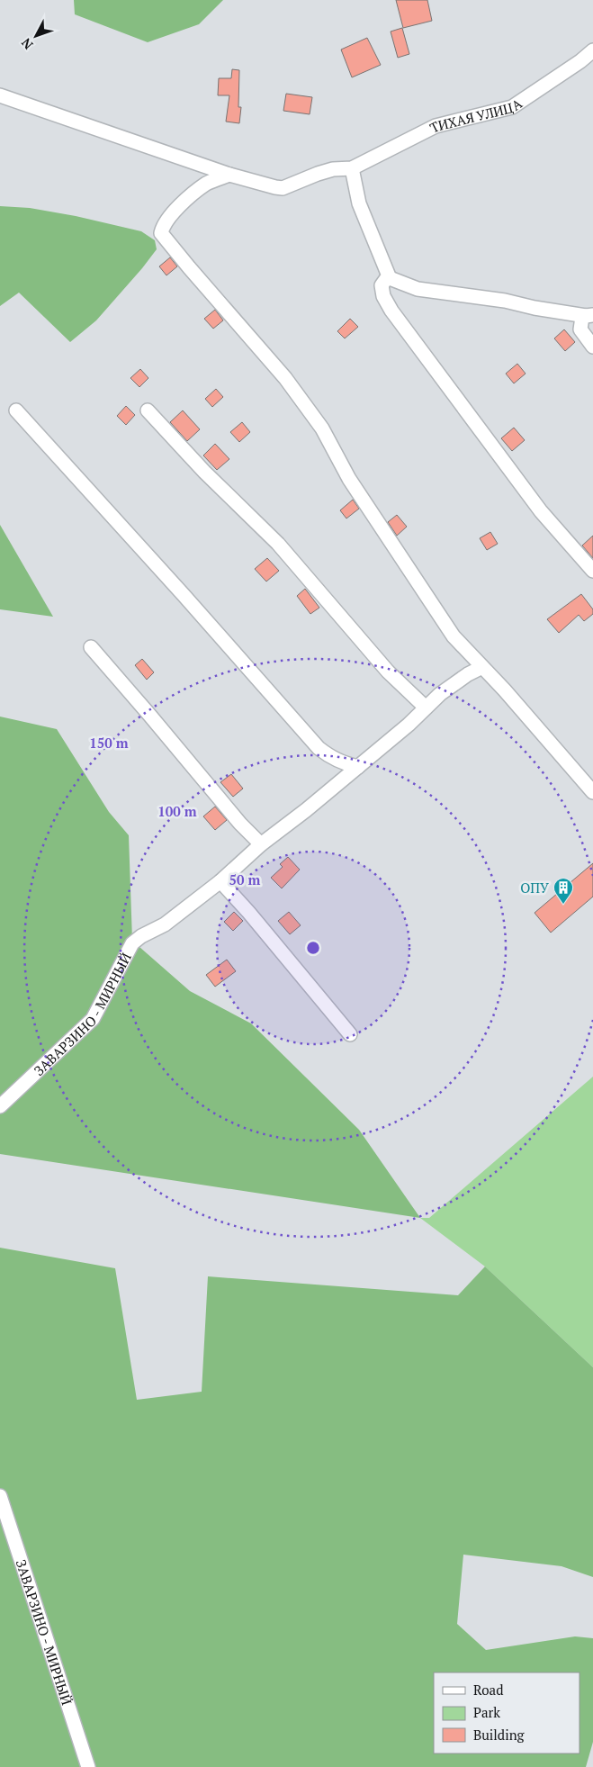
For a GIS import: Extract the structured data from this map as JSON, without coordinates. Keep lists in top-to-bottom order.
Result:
{
  "streets": {
    "street": ["ТИХАЯ УЛИЦА", "ЗАВАРЗИНО - МИРНЫЙ"]
  },
  "places": {
    "building": ["ОПУ"]
  },
  "legend": ["Road", "Park", "Building"],
  "north": "bottom left",
  "rings": ["150 m", "100 m", "50 m"]
}
